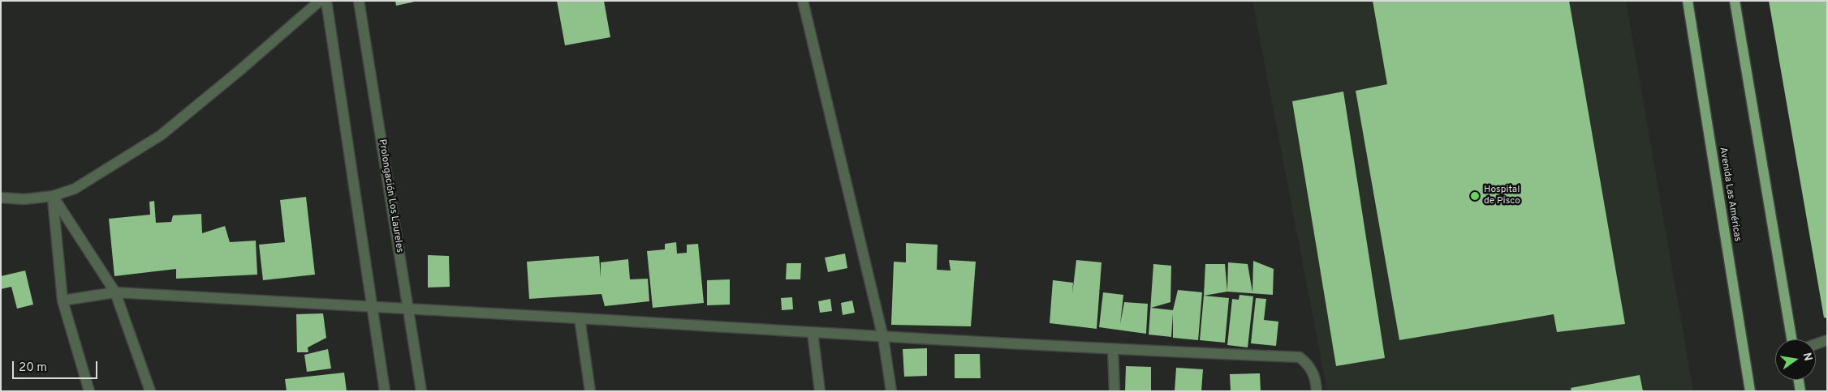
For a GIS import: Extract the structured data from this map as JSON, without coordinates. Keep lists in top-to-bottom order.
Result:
{
  "streets": {
    "main road": ["Avenida Las Américas"],
    "street": ["Prolongación Los Laureles"]
  },
  "places": ["Hospital de Pisco"],
  "scale_bar": "20 m",
  "north": "right"
}
